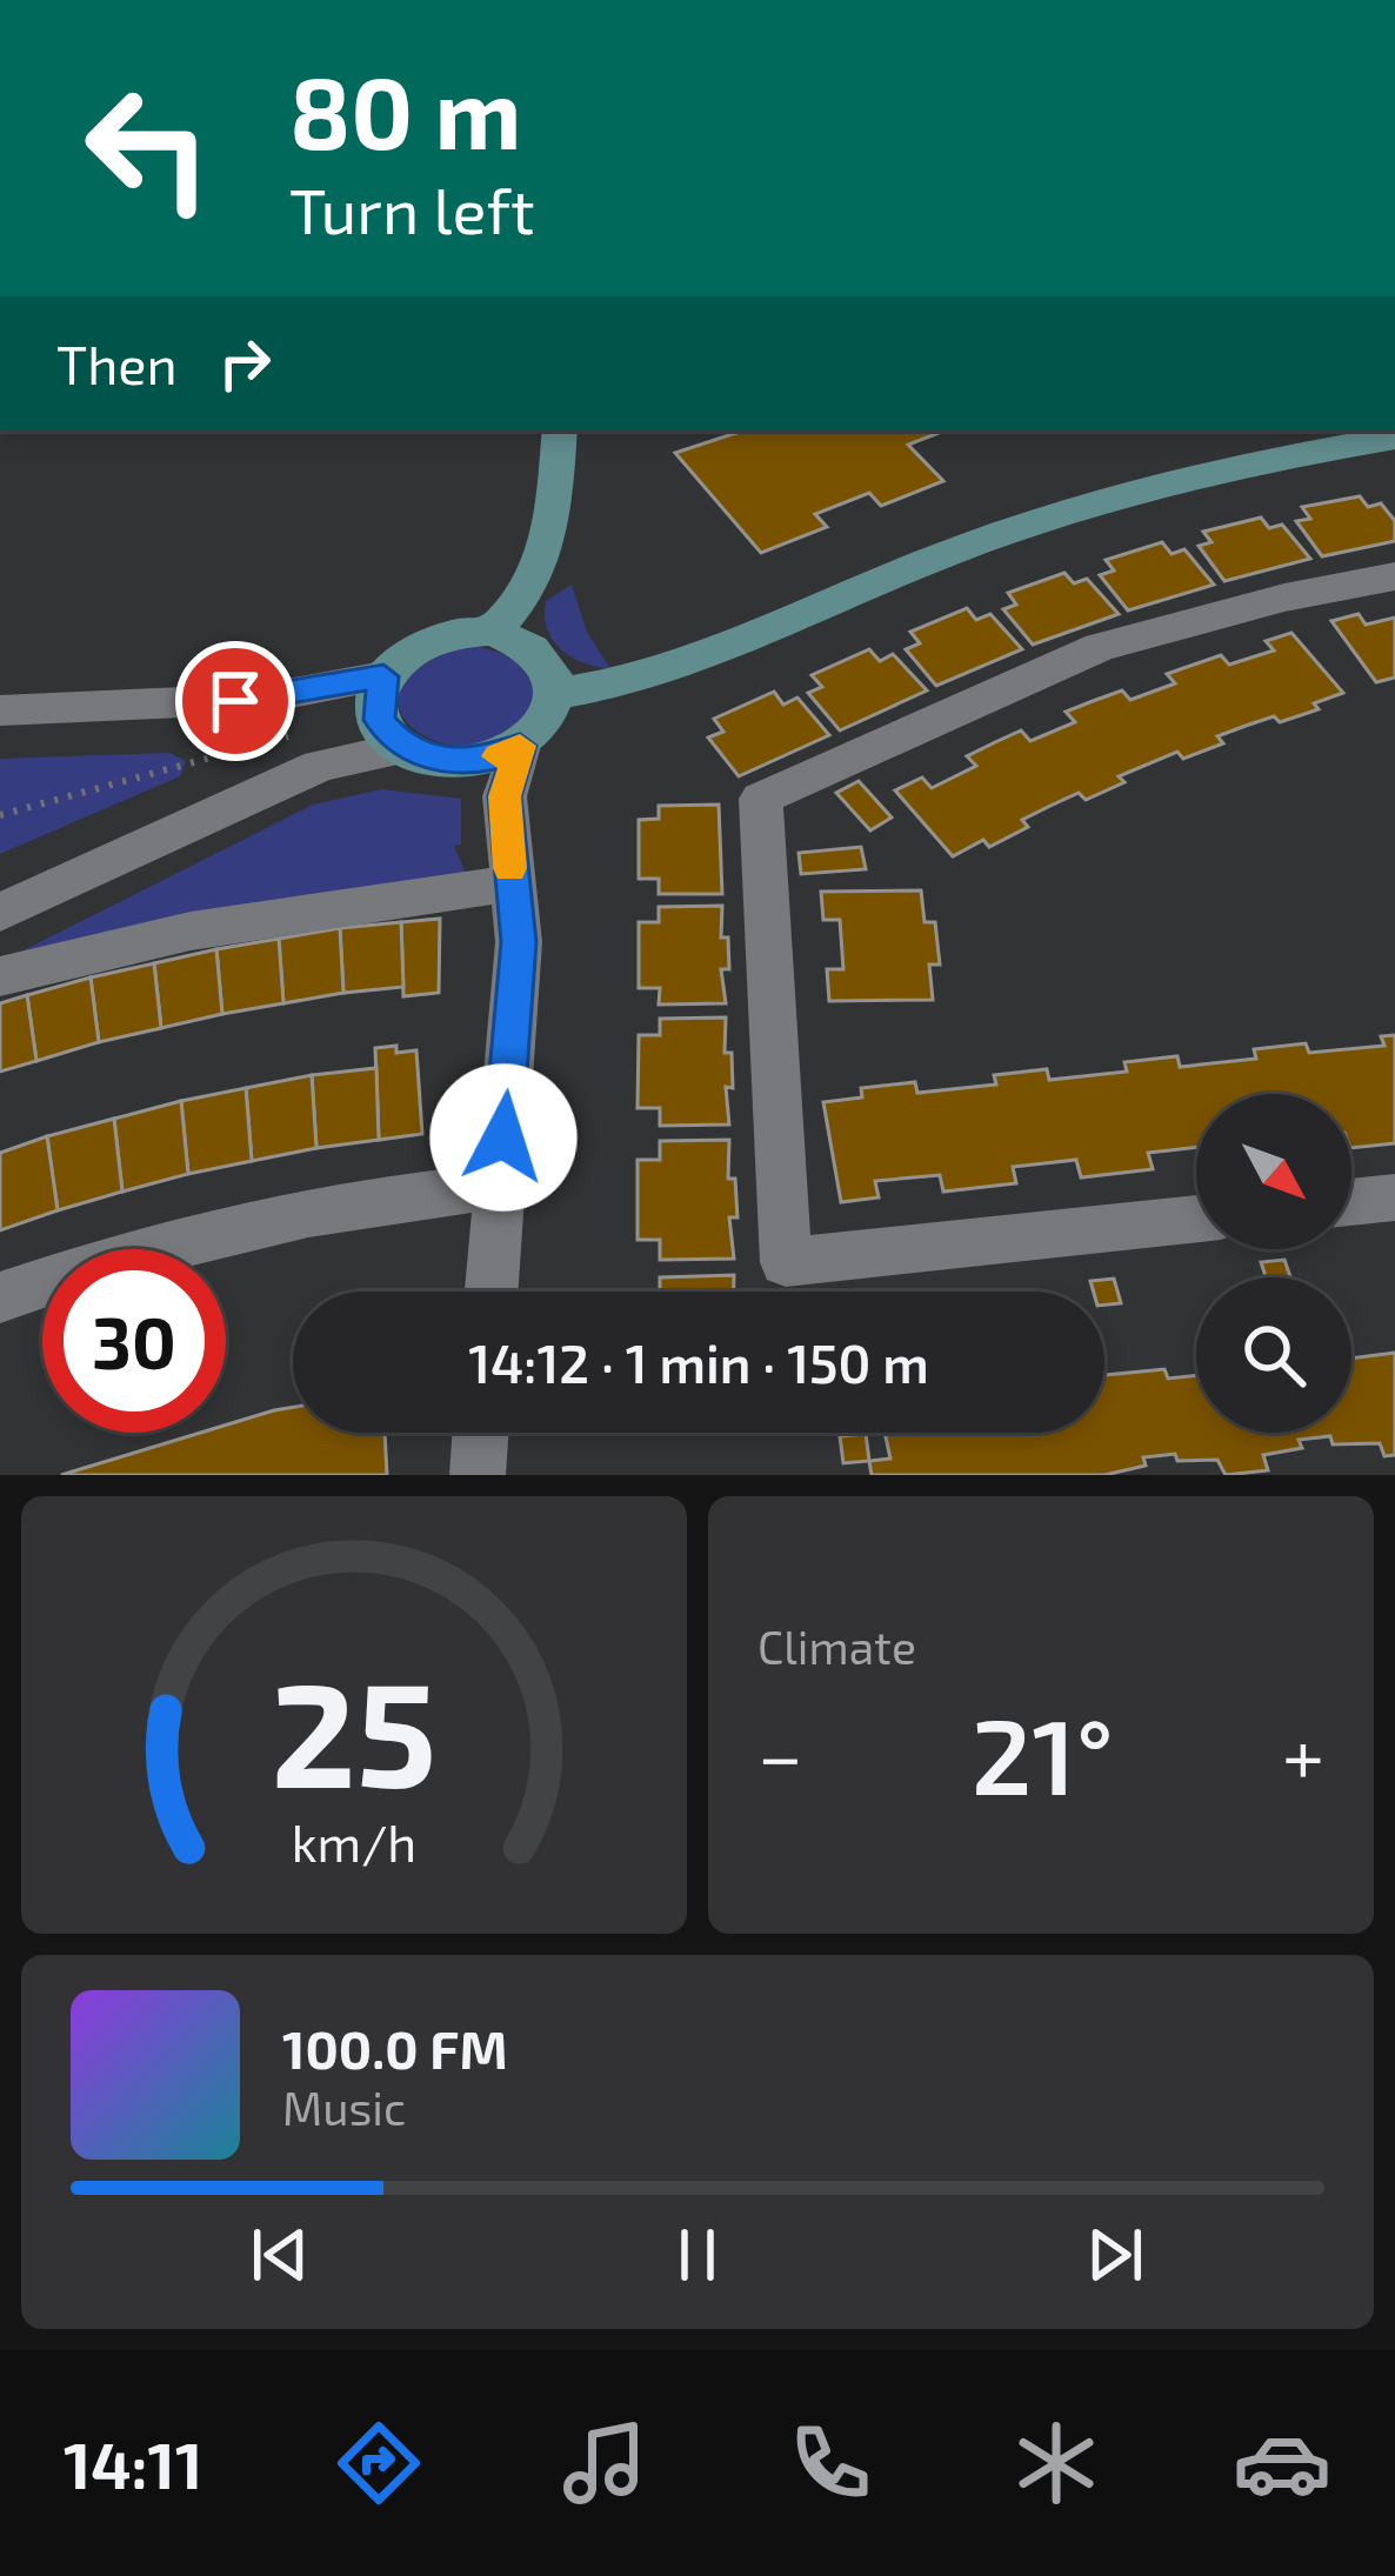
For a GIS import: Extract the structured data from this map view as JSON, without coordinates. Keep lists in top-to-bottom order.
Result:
{
  "north": "bottom right",
  "page": {
    "turn": ["80 m", "Turn left"],
    "then": "Then",
    "limit": "30",
    "trip": "14:12 · 1 min · 150 m",
    "tile": "Climate",
    "heat": ["−", "21°", "+"],
    "song": ["100.0 FM", "Music"],
    "tabs": "14:11",
    "gauge": ["25", "km/h"]
  }
}
